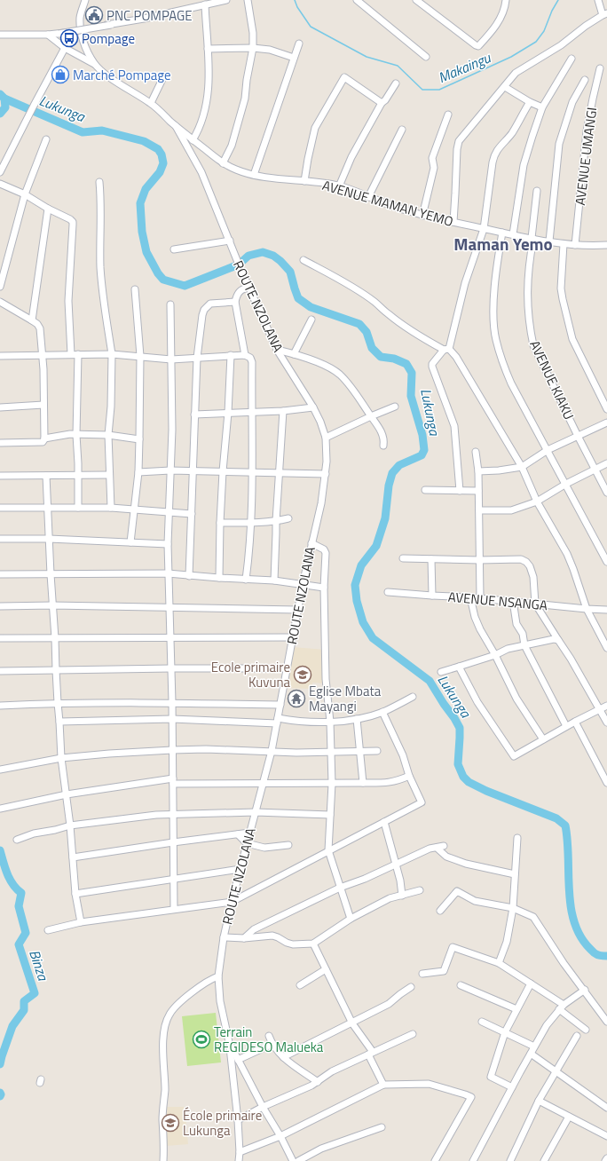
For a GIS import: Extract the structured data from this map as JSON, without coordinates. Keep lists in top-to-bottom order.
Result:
{
  "streets": {
    "street": [
      "AVENUE UMANGI",
      "AVENUE MAMAN YEMO",
      "ROUTE NZOLANA",
      "AVENUE KIAKU",
      "AVENUE NSANGA"
    ]
  },
  "crossings": [
    ["AVENUE UMANGI", "AVENUE MAMAN YEMO"],
    ["AVENUE MAMAN YEMO", "ROUTE NZOLANA"],
    ["AVENUE MAMAN YEMO", "AVENUE KIAKU"]
  ],
  "districts": ["Maman Yemo"],
  "water": ["Makaingu", "Lukunga", "Binza"],
  "places": {
    "public building": ["PNC POMPAGE"],
    "bus stop": ["Pompage"],
    "shop": ["Marché Pompage"],
    "school or university": ["Ecole primaire Kuvuna", "École primaire Lukunga"],
    "temple": ["Eglise Mbata Mayangi"],
    "sports": ["Terrain REGIDESO Malueka"]
  }
}
